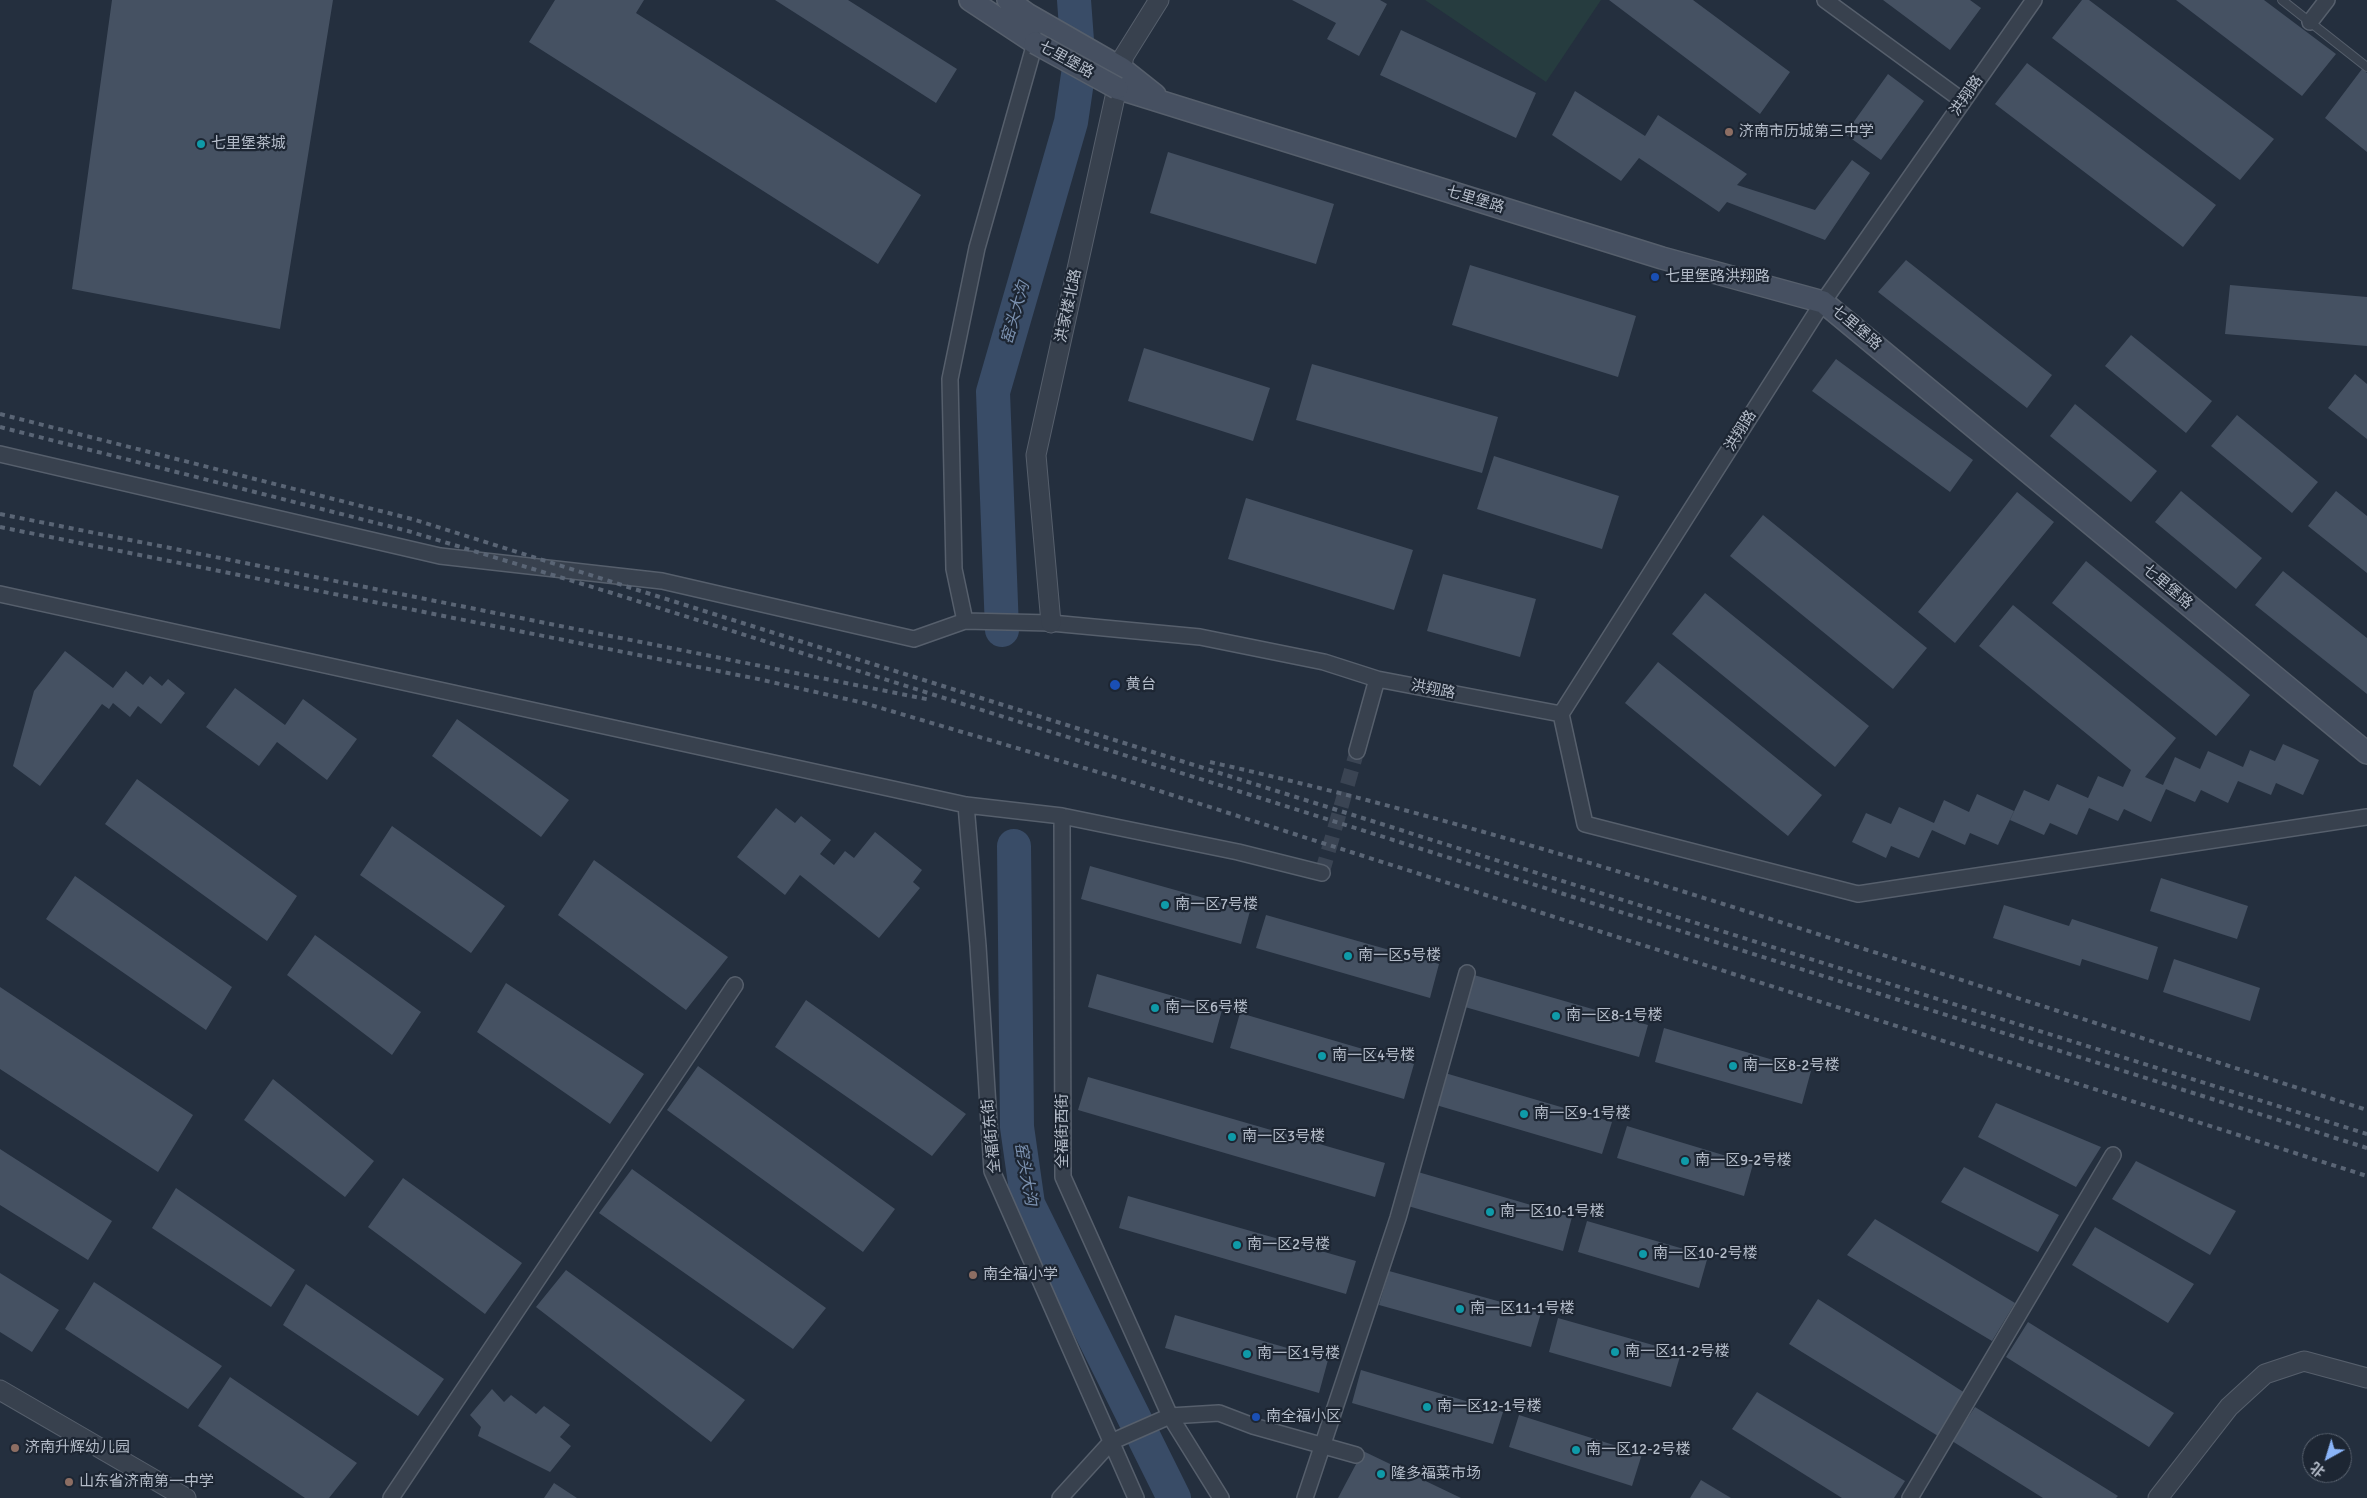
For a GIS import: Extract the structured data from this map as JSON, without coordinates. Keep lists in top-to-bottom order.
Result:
{
  "streets": {
    "main road": ["七里堡路"],
    "street": [
      "洪翔路",
      "洪家楼北路",
      "全福街西街",
      "全福街东街"
    ]
  },
  "crossings": [
    ["七里堡路", "洪翔路"],
    ["七里堡路", "洪家楼北路"],
    ["洪翔路", "洪家楼北路"]
  ],
  "water": ["窑头大沟"],
  "places": [
    "济南市历城第三中学",
    "七里堡茶城",
    "七里堡路洪翔路",
    "黄台",
    "南一区7号楼",
    "南一区5号楼",
    "南一区6号楼",
    "南一区8-1号楼",
    "南一区4号楼",
    "南一区8-2号楼",
    "南一区9-1号楼",
    "南一区3号楼",
    "南一区9-2号楼",
    "南一区10-1号楼",
    "南一区2号楼",
    "南一区10-2号楼",
    "南全福小学",
    "南一区11-1号楼",
    "南一区11-2号楼",
    "南一区1号楼",
    "南一区12-1号楼",
    "南全福小区",
    "济南升辉幼儿园",
    "南一区12-2号楼",
    "隆多福菜市场",
    "山东省济南第一中学"
  ],
  "north": "bottom left"
}
